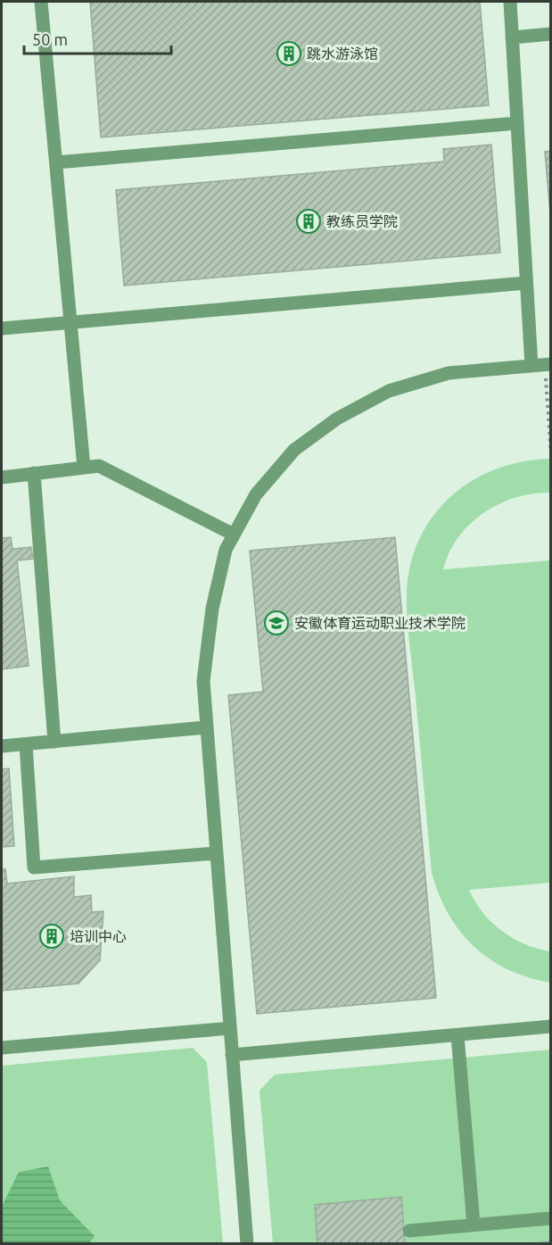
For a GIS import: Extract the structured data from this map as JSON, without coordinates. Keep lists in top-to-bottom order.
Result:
{
  "places": {
    "building": ["跳水游泳馆", "教练员学院", "培训中心"],
    "school or university": ["安徽体育运动职业技术学院"]
  },
  "scale_bar": "50 m"
}
